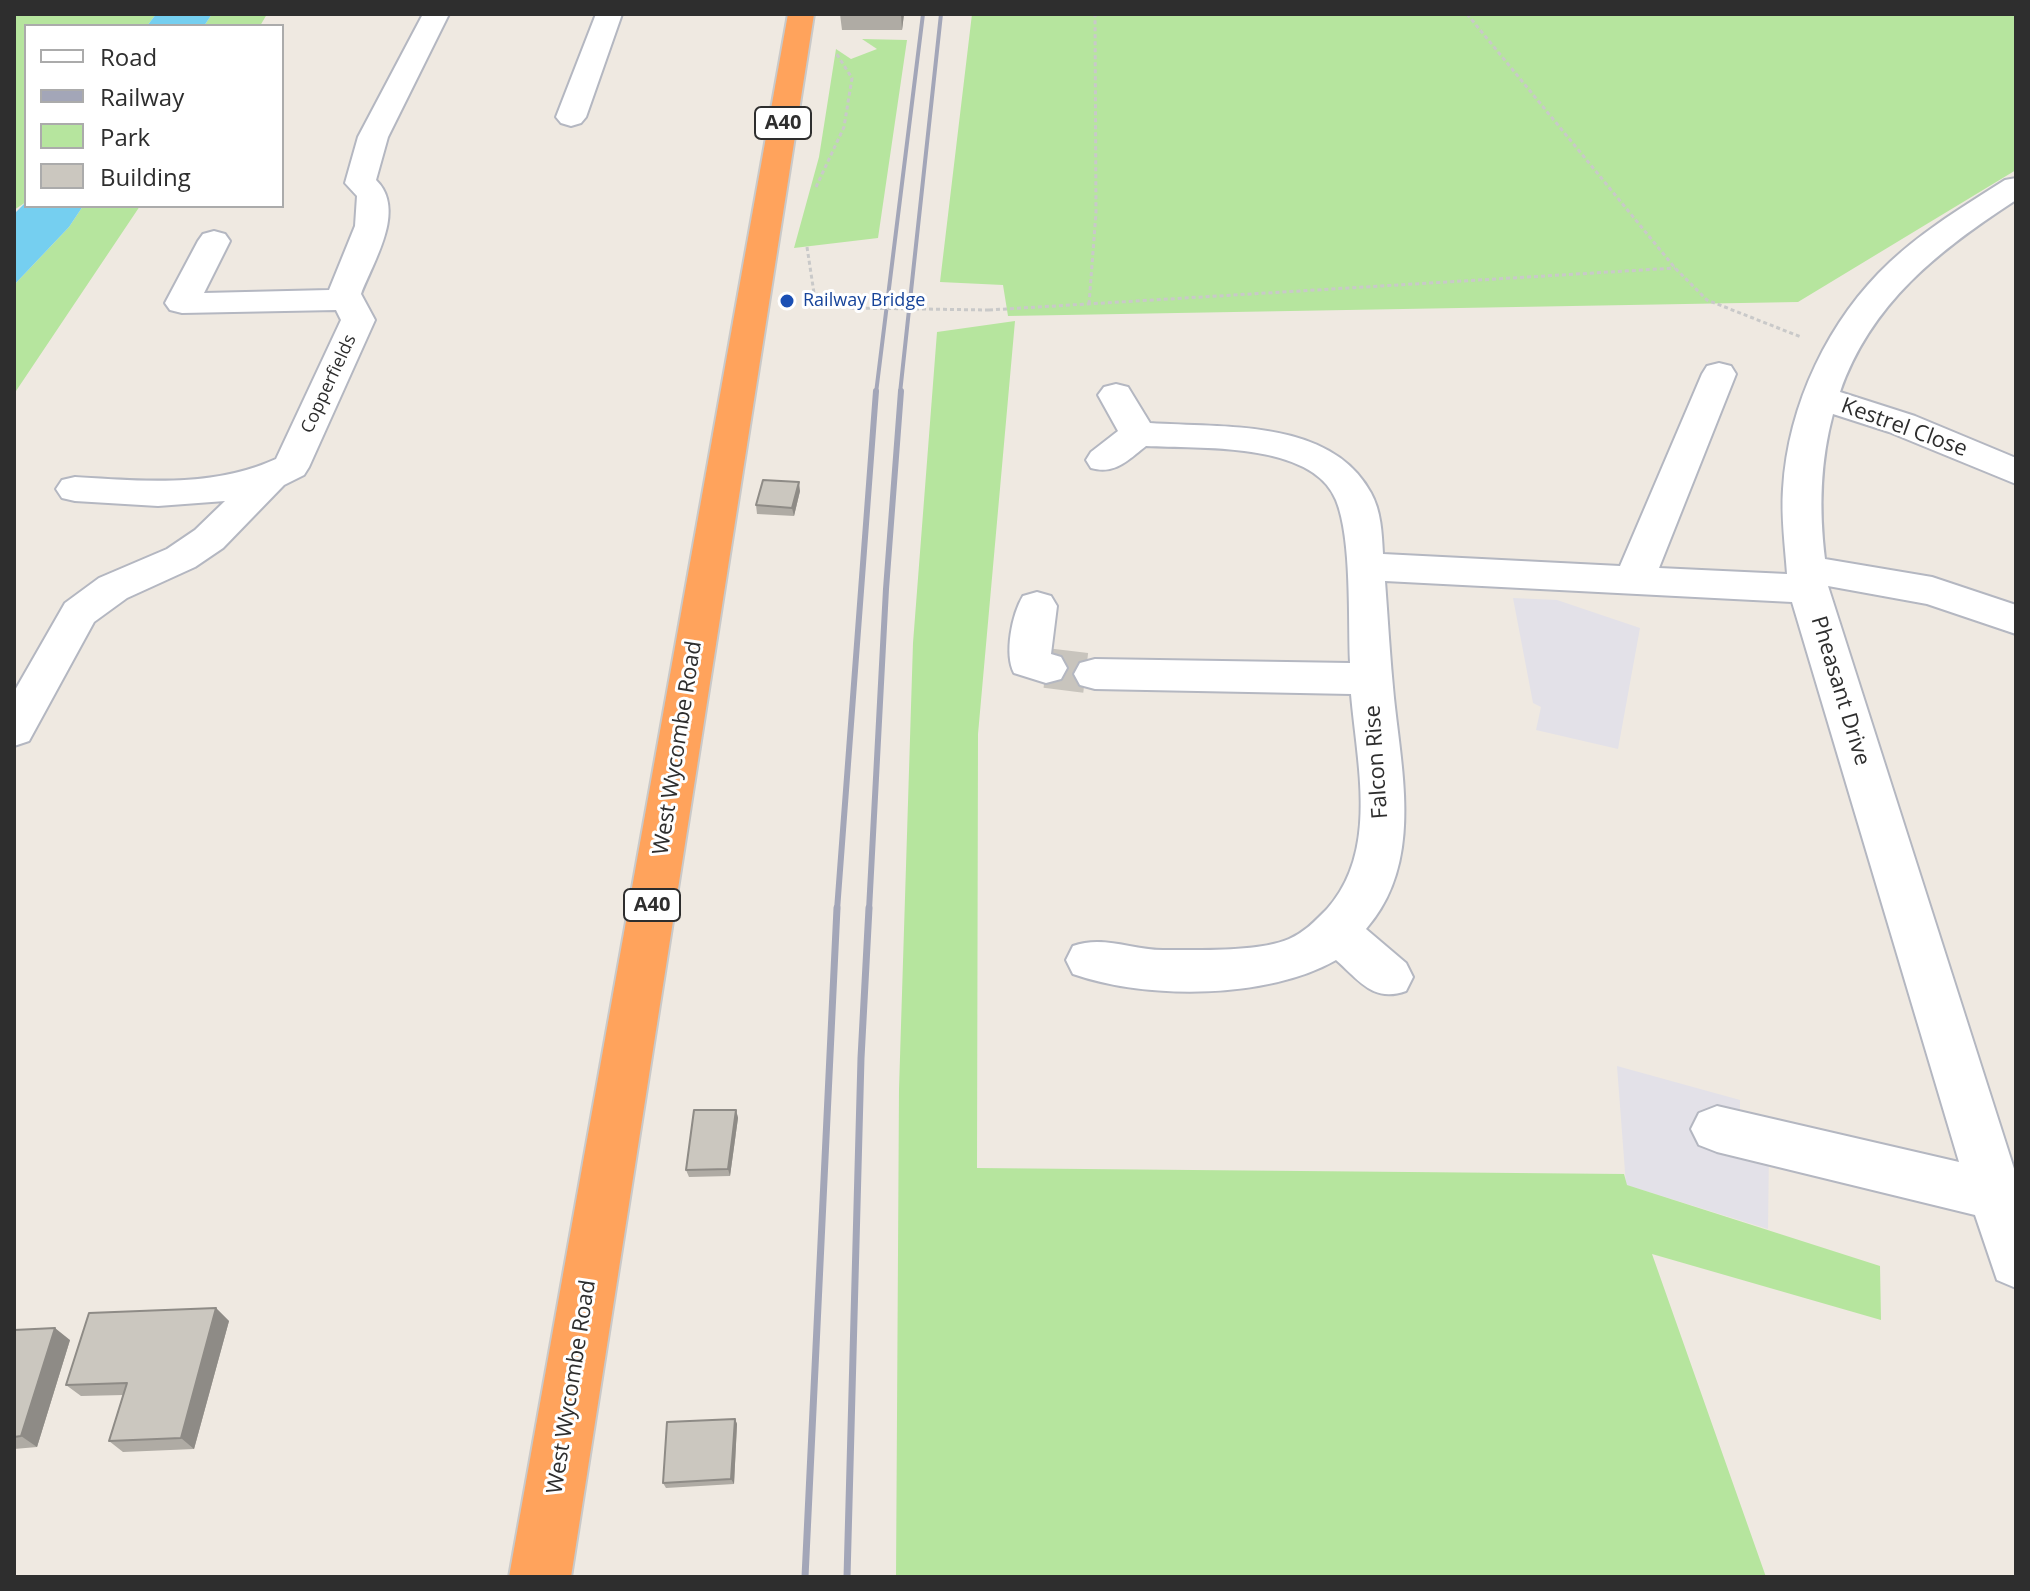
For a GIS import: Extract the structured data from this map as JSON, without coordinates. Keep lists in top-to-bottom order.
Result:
{
  "streets": {
    "highway": ["A40", "West Wycombe Road"],
    "street": [
      "Copperfields",
      "Kestrel Close",
      "Pheasant Drive",
      "Falcon Rise"
    ]
  },
  "crossings": [
    ["Kestrel Close", "Pheasant Drive"]
  ],
  "places": ["Railway Bridge"],
  "legend": [
    "Road",
    "Railway",
    "Park",
    "Building"
  ]
}
